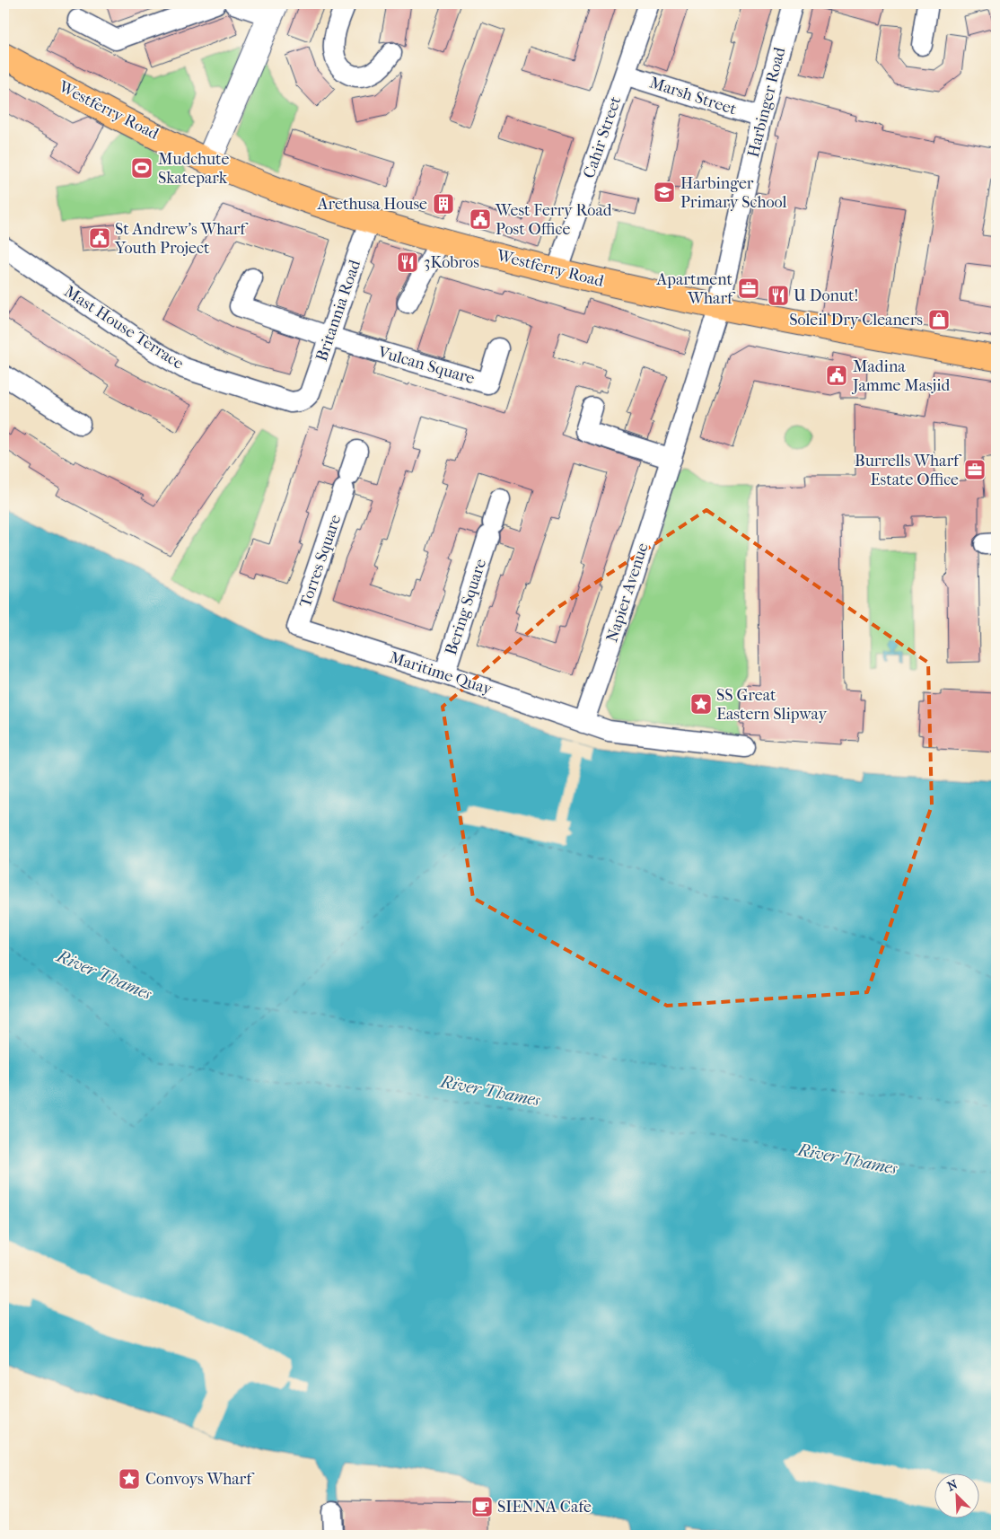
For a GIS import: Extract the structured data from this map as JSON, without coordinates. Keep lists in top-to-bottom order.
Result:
{
  "streets": {
    "main road": ["Westferry Road"],
    "street": [
      "Marsh Street",
      "Harbinger Road",
      "Cahir Street",
      "Britannia Road",
      "Mast House Terrace",
      "Vulcan Square",
      "Torres Square",
      "Napier Avenue",
      "Bering Square",
      "Maritime Quay"
    ]
  },
  "crossings": [
    ["Marsh Street", "Harbinger Road"],
    ["Marsh Street", "Cahir Street"],
    ["Harbinger Road", "Westferry Road"],
    ["Harbinger Road", "Napier Avenue"],
    ["Westferry Road", "Cahir Street"],
    ["Westferry Road", "Britannia Road"],
    ["Westferry Road", "Napier Avenue"],
    ["Britannia Road", "Mast House Terrace"],
    ["Britannia Road", "Vulcan Square"],
    ["Torres Square", "Maritime Quay"],
    ["Napier Avenue", "Maritime Quay"],
    ["Bering Square", "Maritime Quay"]
  ],
  "water": ["River Thames"],
  "places": {
    "sports": ["Mudchute Skatepark"],
    "school or university": ["Harbinger Primary School"],
    "building": ["Arethusa House"],
    "public building": ["West Ferry Road Post Office", "St Andrew's Wharf Youth Project", "Madina Jamme Masjid"],
    "restaurant": ["3Kobros", "U Donut!"],
    "office": ["Apartment Wharf", "Burrells Wharf Estate Office"],
    "shop": ["Soleil Dry Cleaners"],
    "place": ["SS Great Eastern Slipway", "Convoys Wharf"],
    "cafe": ["SIENNA Cafe"]
  },
  "north": "top left"
}
